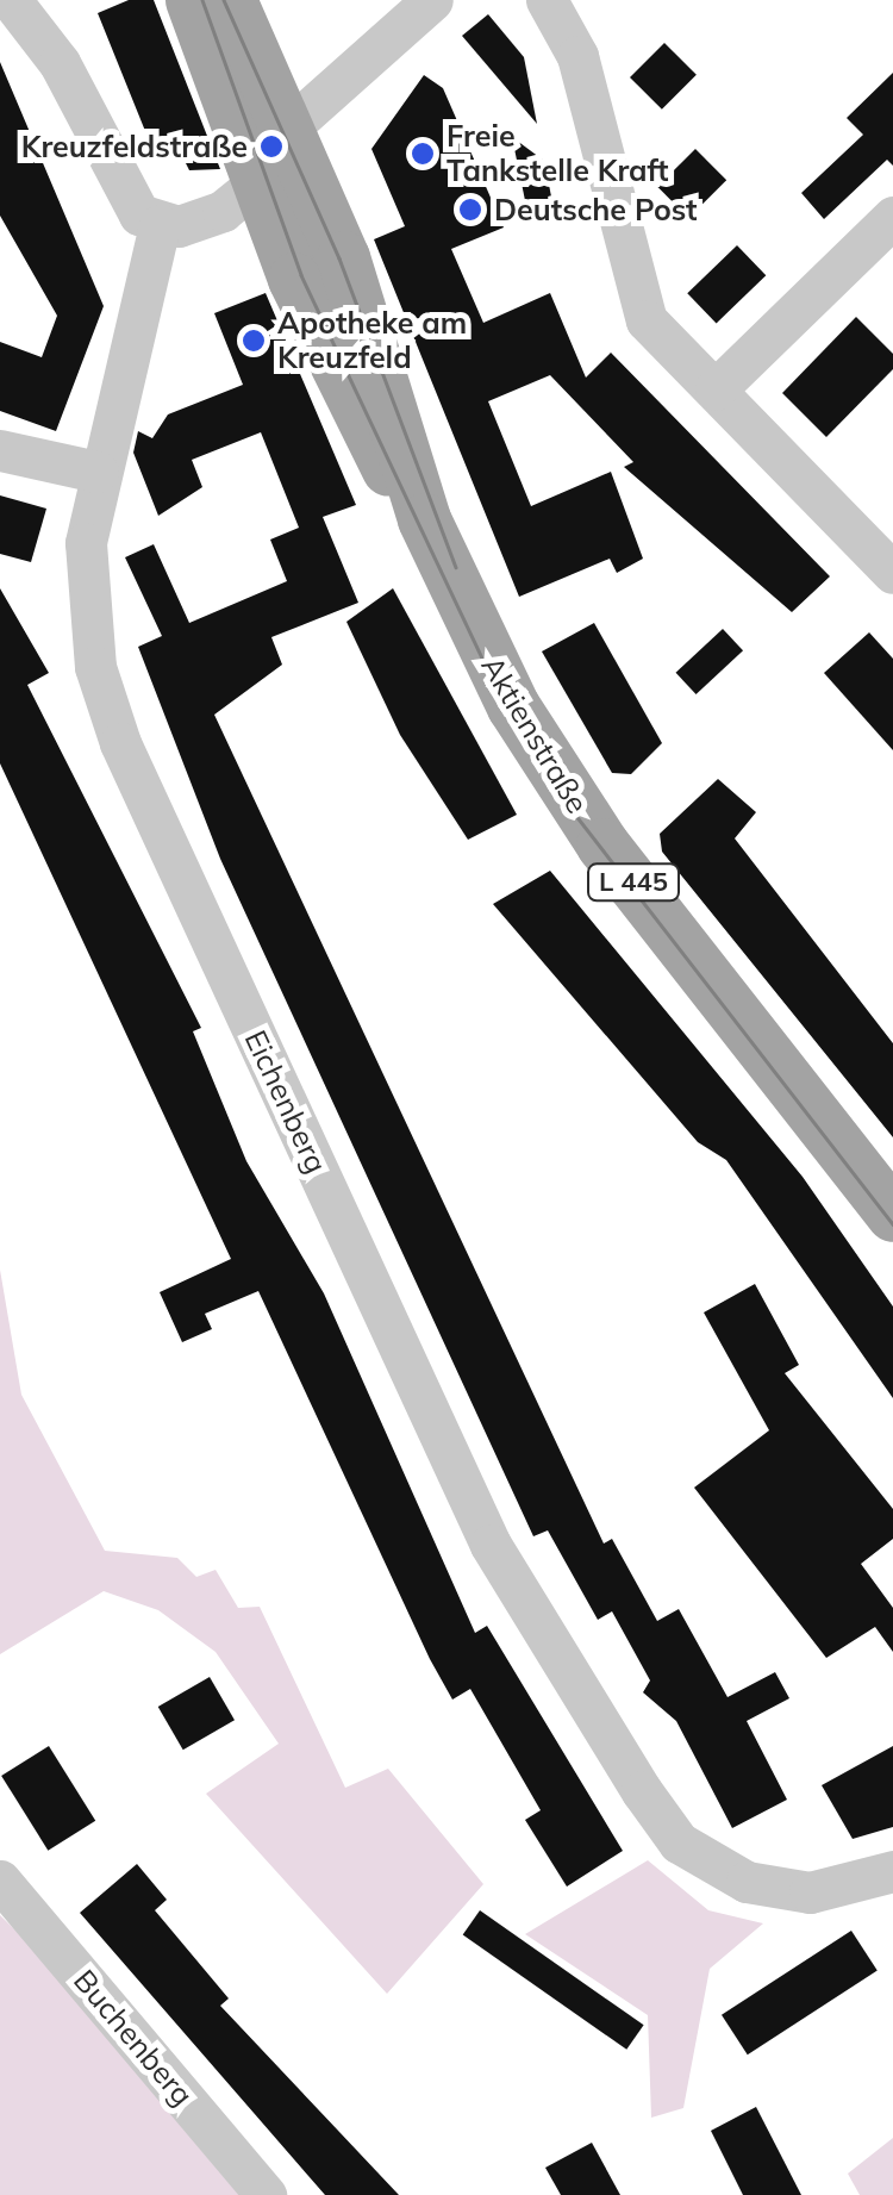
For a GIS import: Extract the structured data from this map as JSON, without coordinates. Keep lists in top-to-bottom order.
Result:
{
  "streets": {
    "main road": ["Aktienstraße", "L 445"],
    "street": ["Eichenberg", "Buchenberg"]
  },
  "places": [
    "Kreuzfeldstraße",
    "Freie Tankstelle Kraft",
    "Deutsche Post",
    "Apotheke am Kreuzfeld"
  ]
}
